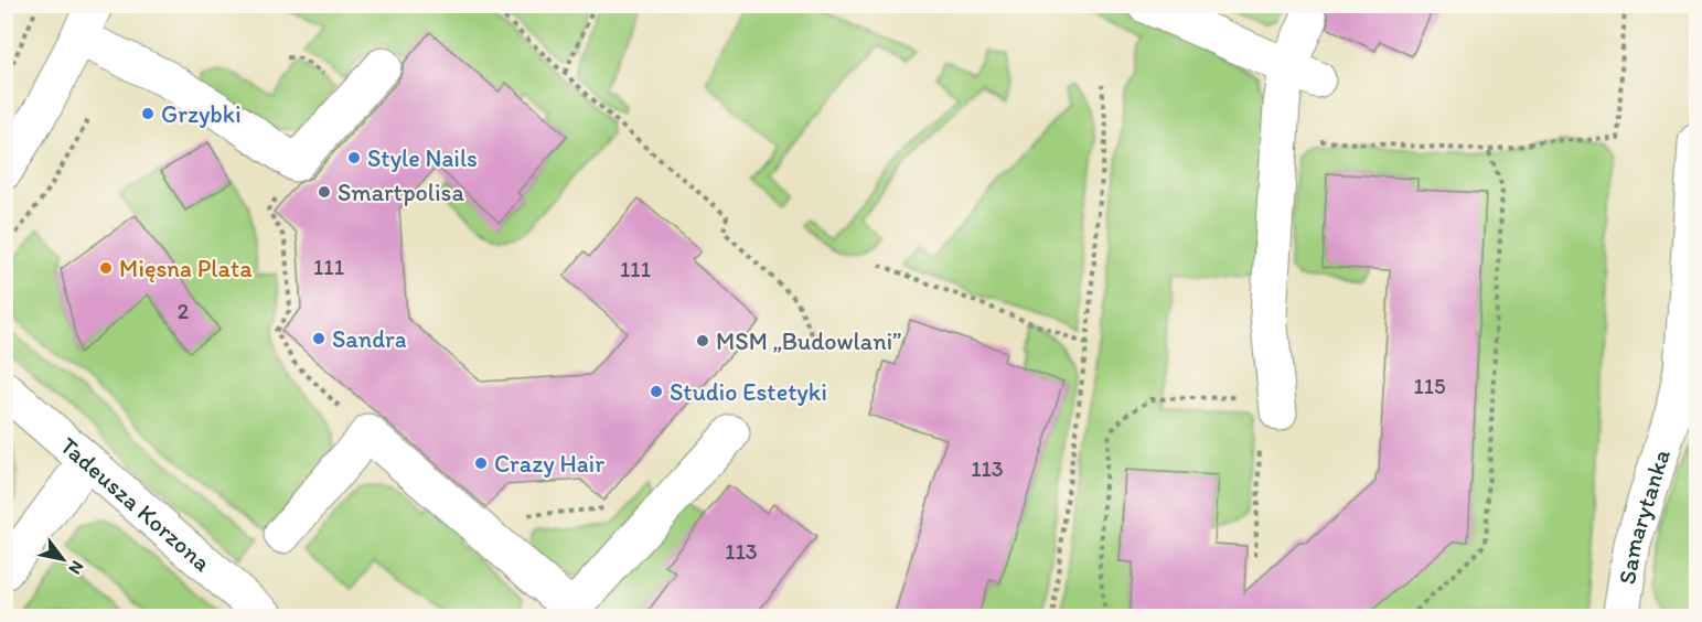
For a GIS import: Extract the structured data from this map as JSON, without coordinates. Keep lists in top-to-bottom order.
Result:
{
  "streets": {
    "street": ["Tadeusza Korzona", "Samarytanka"]
  },
  "places": [
    "Grzybki",
    "Style Nails",
    "Smartpolisa",
    "Mięsna Plata",
    "Sandra",
    "MSM „Budowlani”",
    "Studio Estetyki",
    "Crazy Hair"
  ],
  "house_numbers": [
    "111",
    "111",
    "2",
    "115",
    "113",
    "113"
  ],
  "north": "bottom right"
}
